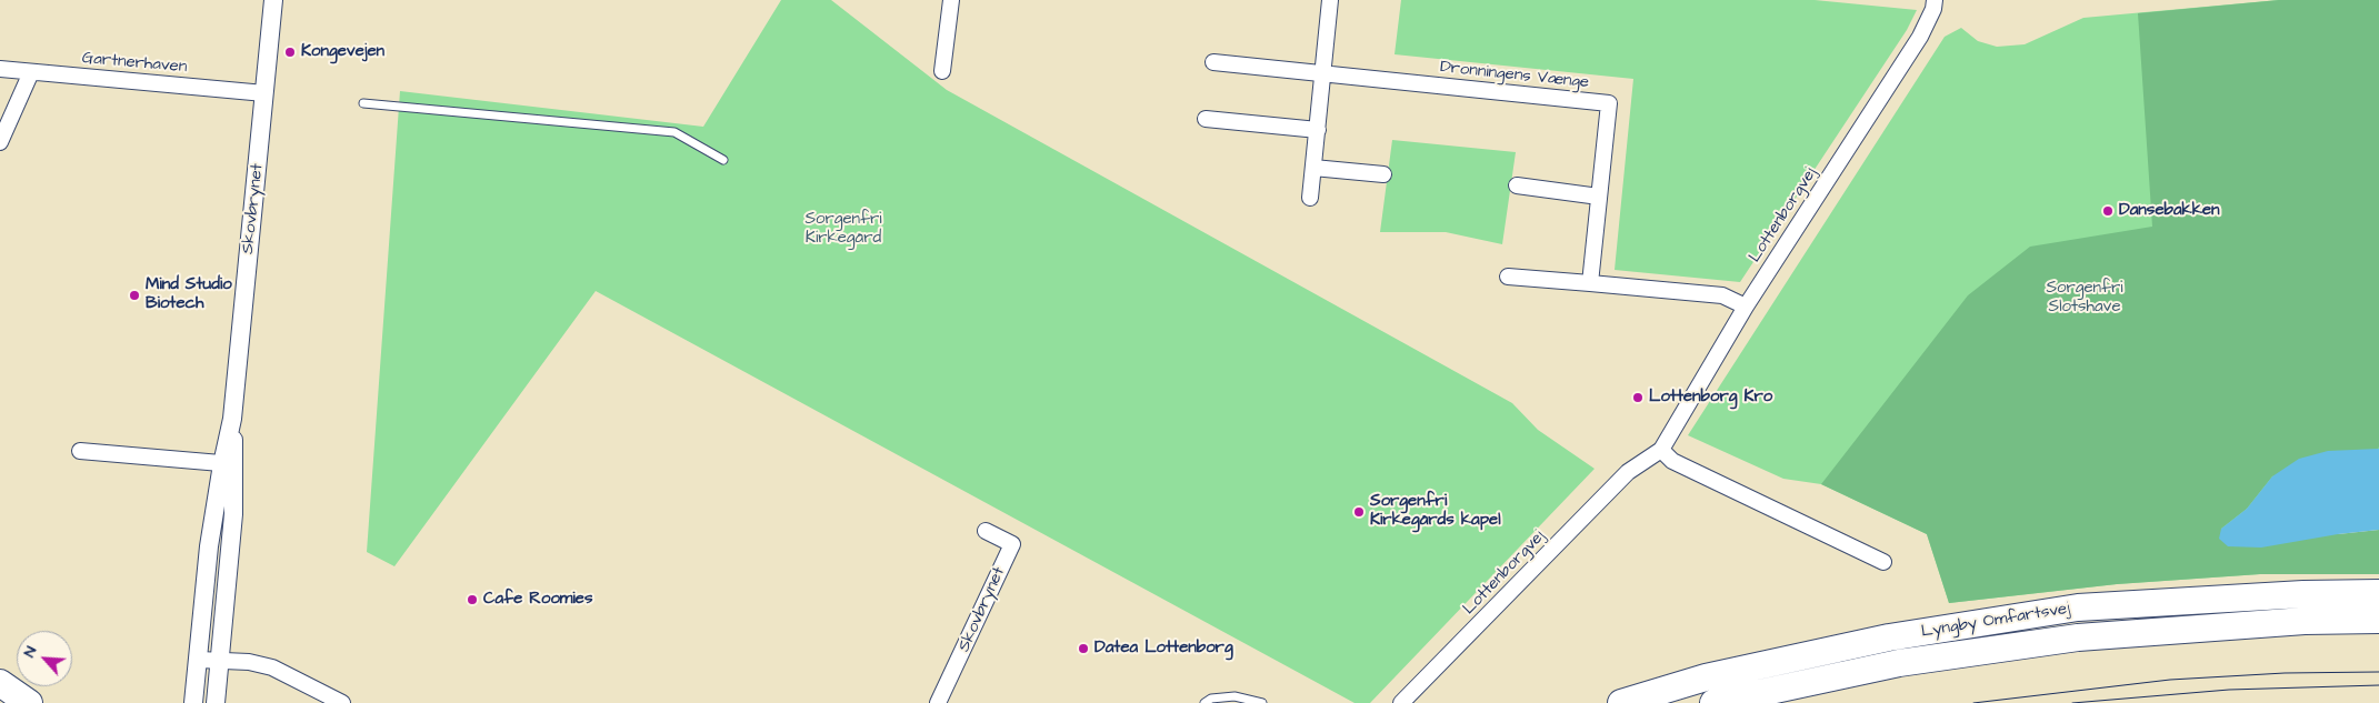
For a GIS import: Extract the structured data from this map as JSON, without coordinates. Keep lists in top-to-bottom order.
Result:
{
  "streets": {
    "highway": ["Lyngby Omfartsvej"],
    "street": [
      "Gartnerhaven",
      "Dronningens Vænge",
      "Skovbrynet",
      "Lottenborgvej"
    ]
  },
  "crossings": [
    ["Gartnerhaven", "Skovbrynet"]
  ],
  "parks": ["Sorgenfri Kirkegård", "Sorgenfri Slotshave"],
  "places": [
    "Kongevejen",
    "Dansebakken",
    "Mind Studio Biotech",
    "Lottenborg Kro",
    "Sorgenfri Kirkegårds kapel",
    "Cafe Roomies",
    "Datea Lottenborg"
  ],
  "north": "top left"
}
